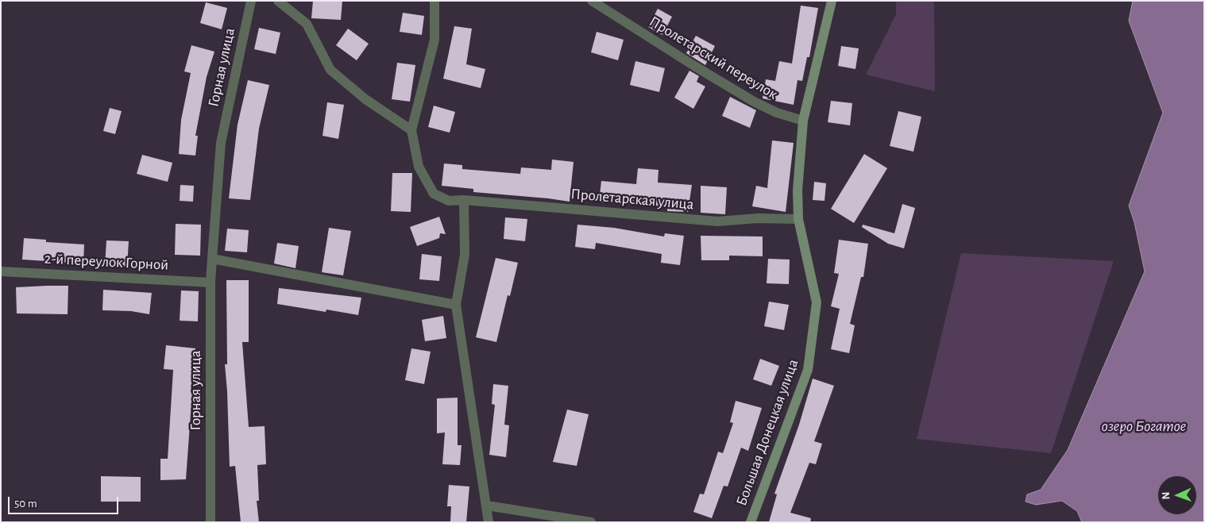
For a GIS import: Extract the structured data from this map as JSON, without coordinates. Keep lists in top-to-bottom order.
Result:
{
  "streets": {
    "street": [
      "Пролетарский переулок",
      "Горная улица",
      "Пролетарская улица",
      "2-й переулок Горной",
      "Большая Донецкая улица"
    ]
  },
  "crossings": [
    ["Пролетарский переулок", "Большая Донецкая улица"],
    ["Горная улица", "2-й переулок Горной"],
    ["Пролетарская улица", "Большая Донецкая улица"]
  ],
  "water": ["озеро Богатое"],
  "scale_bar": "50 m",
  "north": "left"
}
